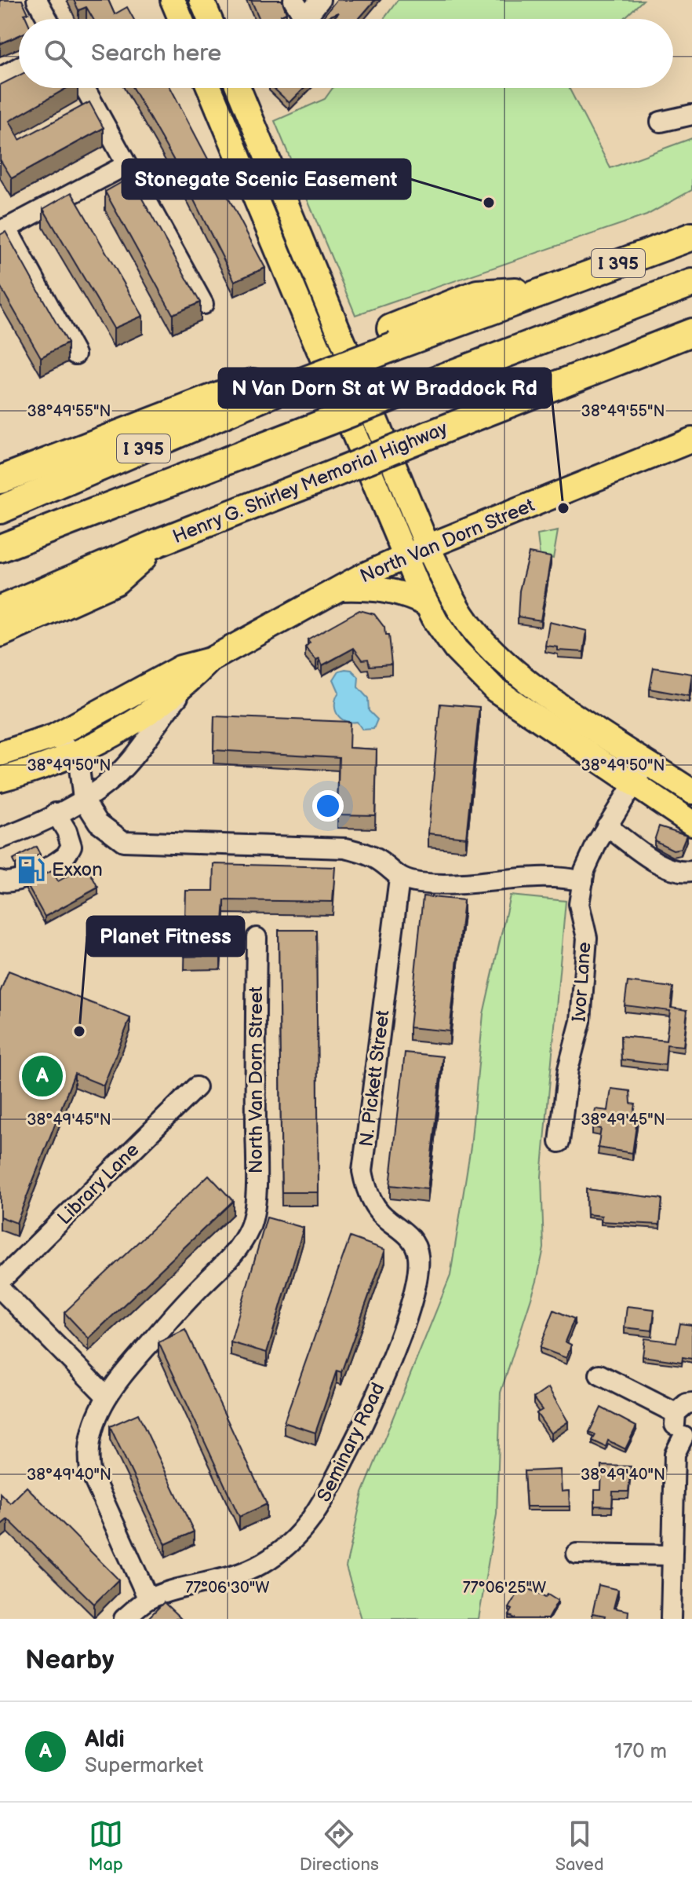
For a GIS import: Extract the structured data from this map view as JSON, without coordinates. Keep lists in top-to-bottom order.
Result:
{
  "streets": {
    "highway": ["I 395", "Henry G. Shirley Memorial Highway"],
    "main road": ["North Van Dorn Street"],
    "street": [
      "Ivor Lane",
      "N. Pickett Street",
      "Library Lane",
      "Seminary Road"
    ]
  },
  "crossings": [
    ["N. Pickett Street", "Seminary Road"]
  ],
  "places": {
    "other": ["Stonegate Scenic Easement", "N Van Dorn St at W Braddock Rd", "Planet Fitness"],
    "fuel station": ["Exxon"]
  },
  "page": {
    "search": "Search here",
    "pins": "A",
    "heading": "Nearby",
    "list": [
      {
        "mark": "A",
        "name": "Aldi",
        "note": "Supermarket",
        "value": "170 m"
      }
    ],
    "nav": ["Map", "Directions", "Saved"]
  },
  "coordinates": [
    "38°49'55\"N",
    "38°49'50\"N",
    "38°49'45\"N",
    "38°49'40\"N",
    "77°06'30\"W",
    "77°06'25\"W"
  ]
}
